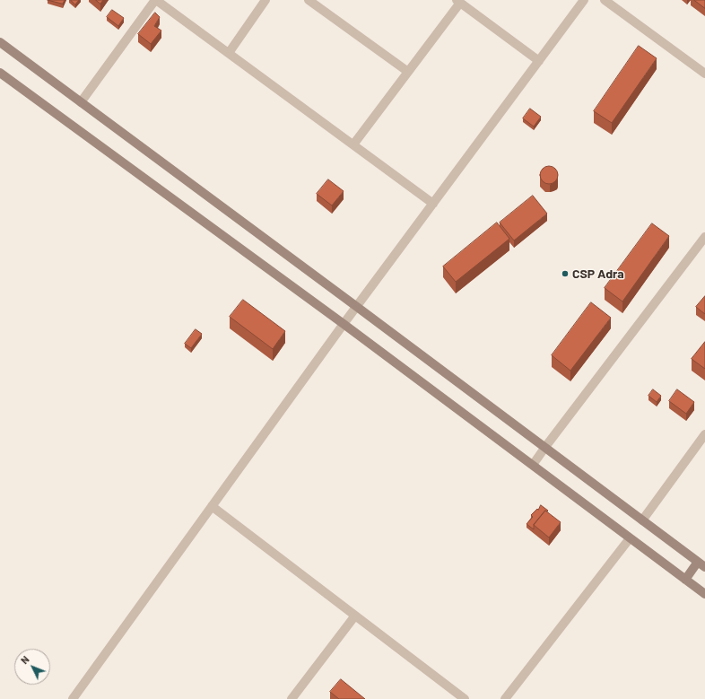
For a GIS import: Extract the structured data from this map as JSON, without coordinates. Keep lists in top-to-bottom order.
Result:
{
  "places": ["CSP Adra"],
  "north": "top left"
}
